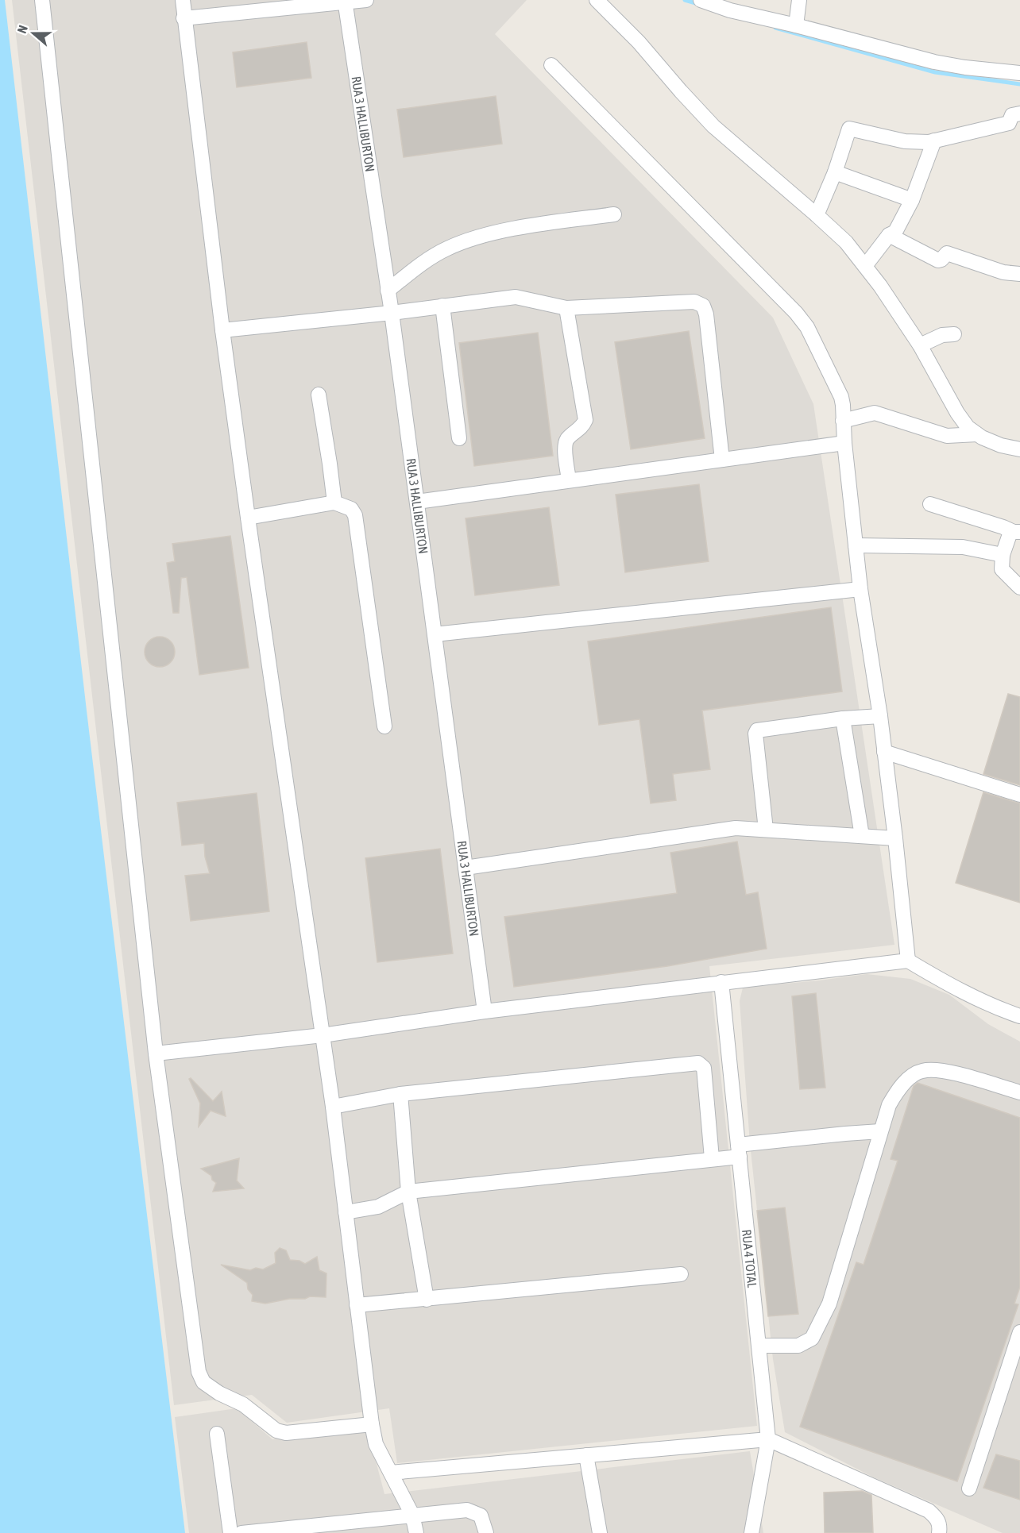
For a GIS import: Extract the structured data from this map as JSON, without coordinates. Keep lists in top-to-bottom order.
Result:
{
  "streets": {
    "street": ["RUA 3 HALLIBURTON", "RUA 4 TOTAL"]
  },
  "north": "left"
}
